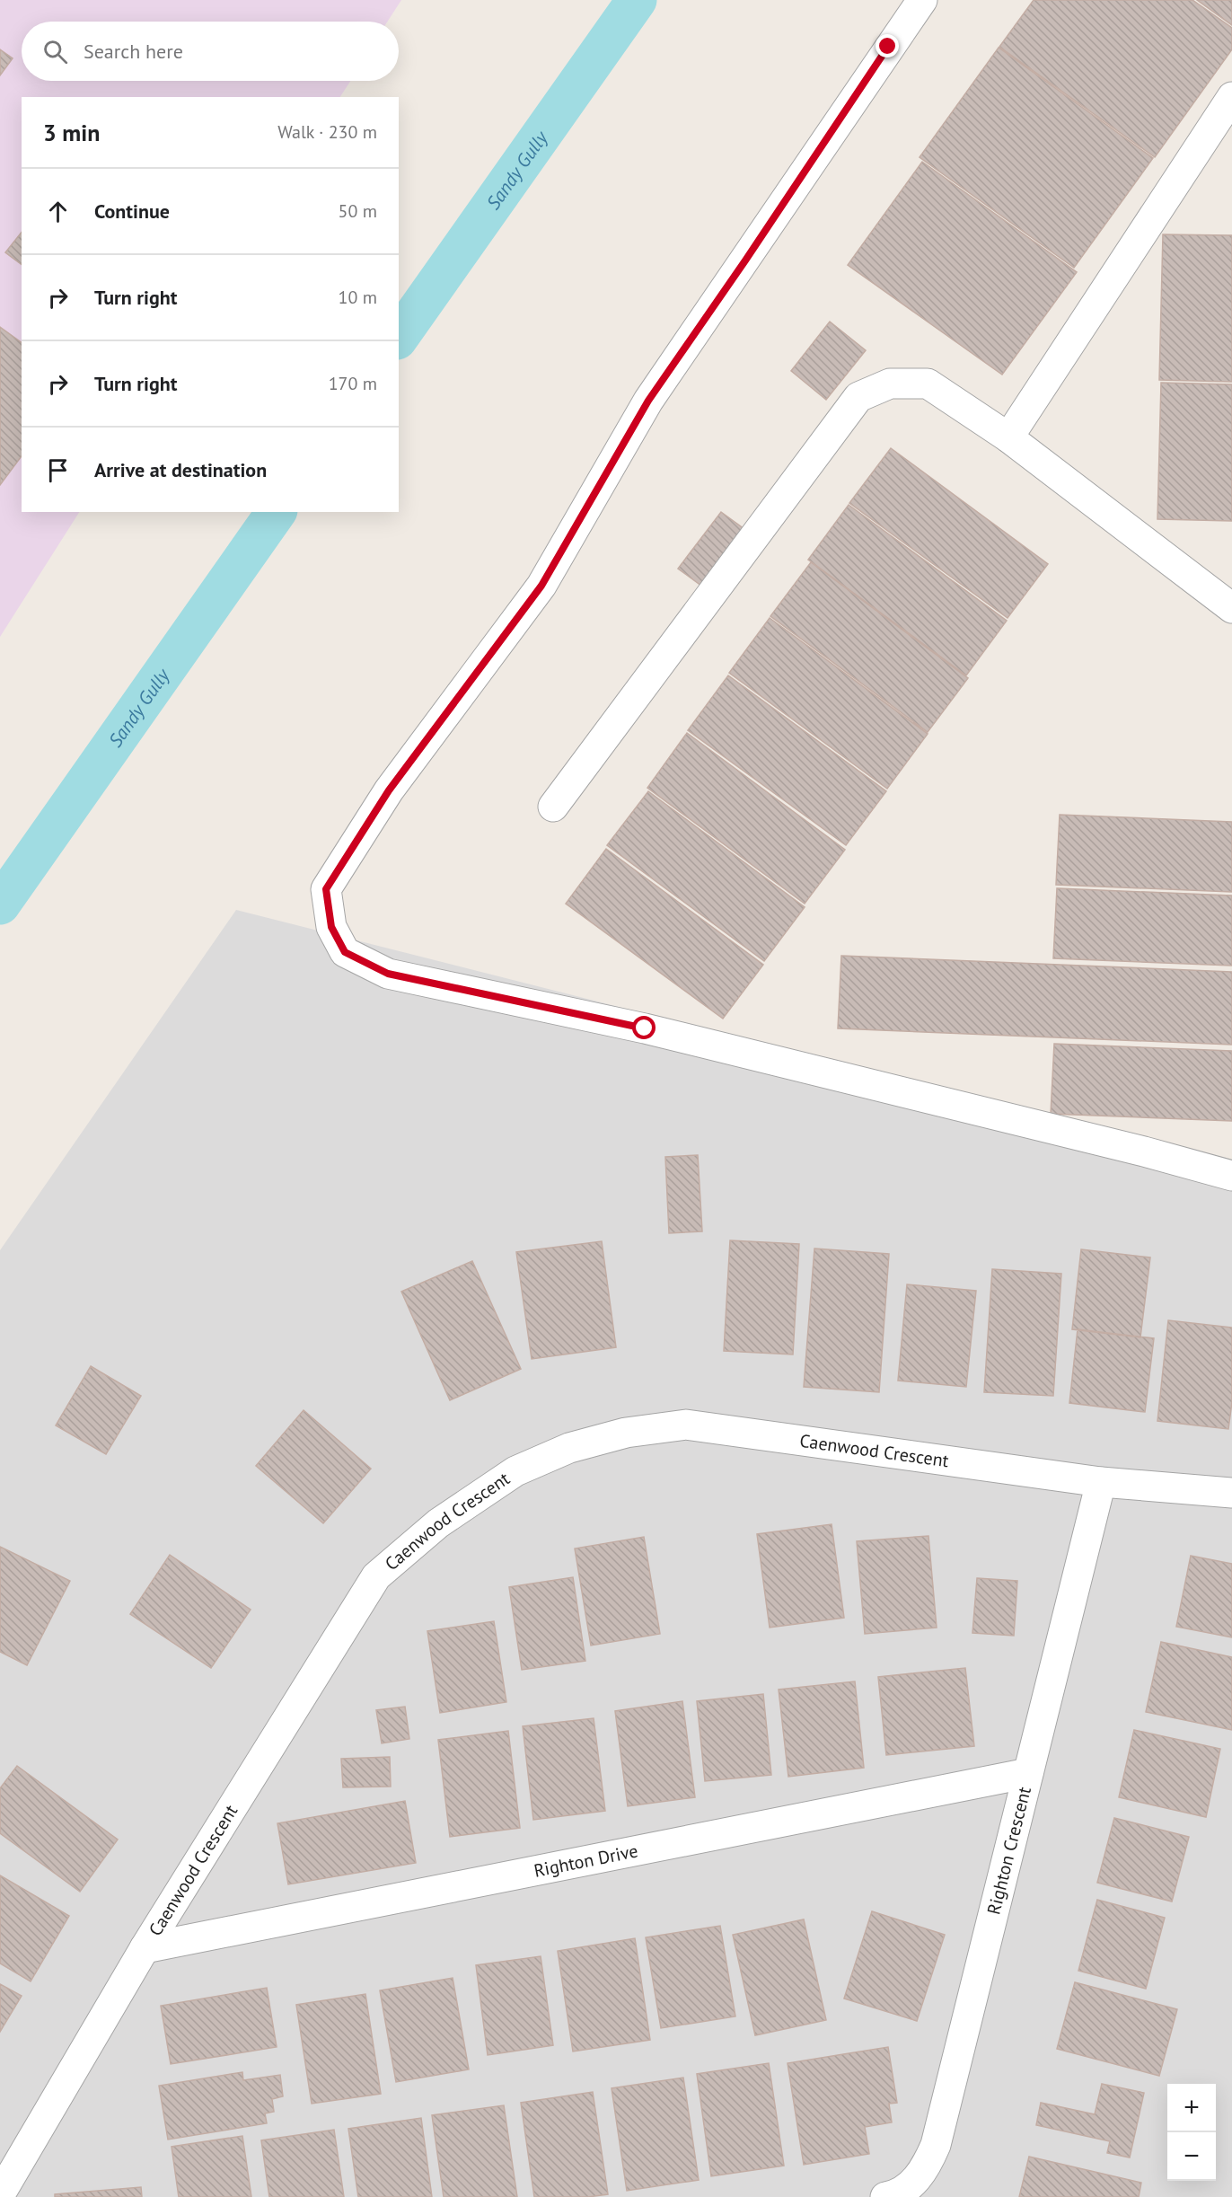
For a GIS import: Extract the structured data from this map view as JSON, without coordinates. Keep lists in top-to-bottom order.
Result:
{
  "streets": {
    "street": ["Caenwood Crescent", "Righton Crescent", "Righton Drive"]
  },
  "crossings": [
    ["Caenwood Crescent", "Righton Crescent"],
    ["Caenwood Crescent", "Righton Drive"],
    ["Righton Crescent", "Righton Drive"]
  ],
  "water": ["Sandy Gully"],
  "page": {
    "search": "Search here",
    "heading": ["3 min", "Walk · 230 m"],
    "list": [
      ["Continue", "50 m"],
      ["Turn right", "10 m"],
      ["Turn right", "170 m"],
      "Arrive at destination"
    ],
    "map_buttons": ["+", "−"]
  }
}
